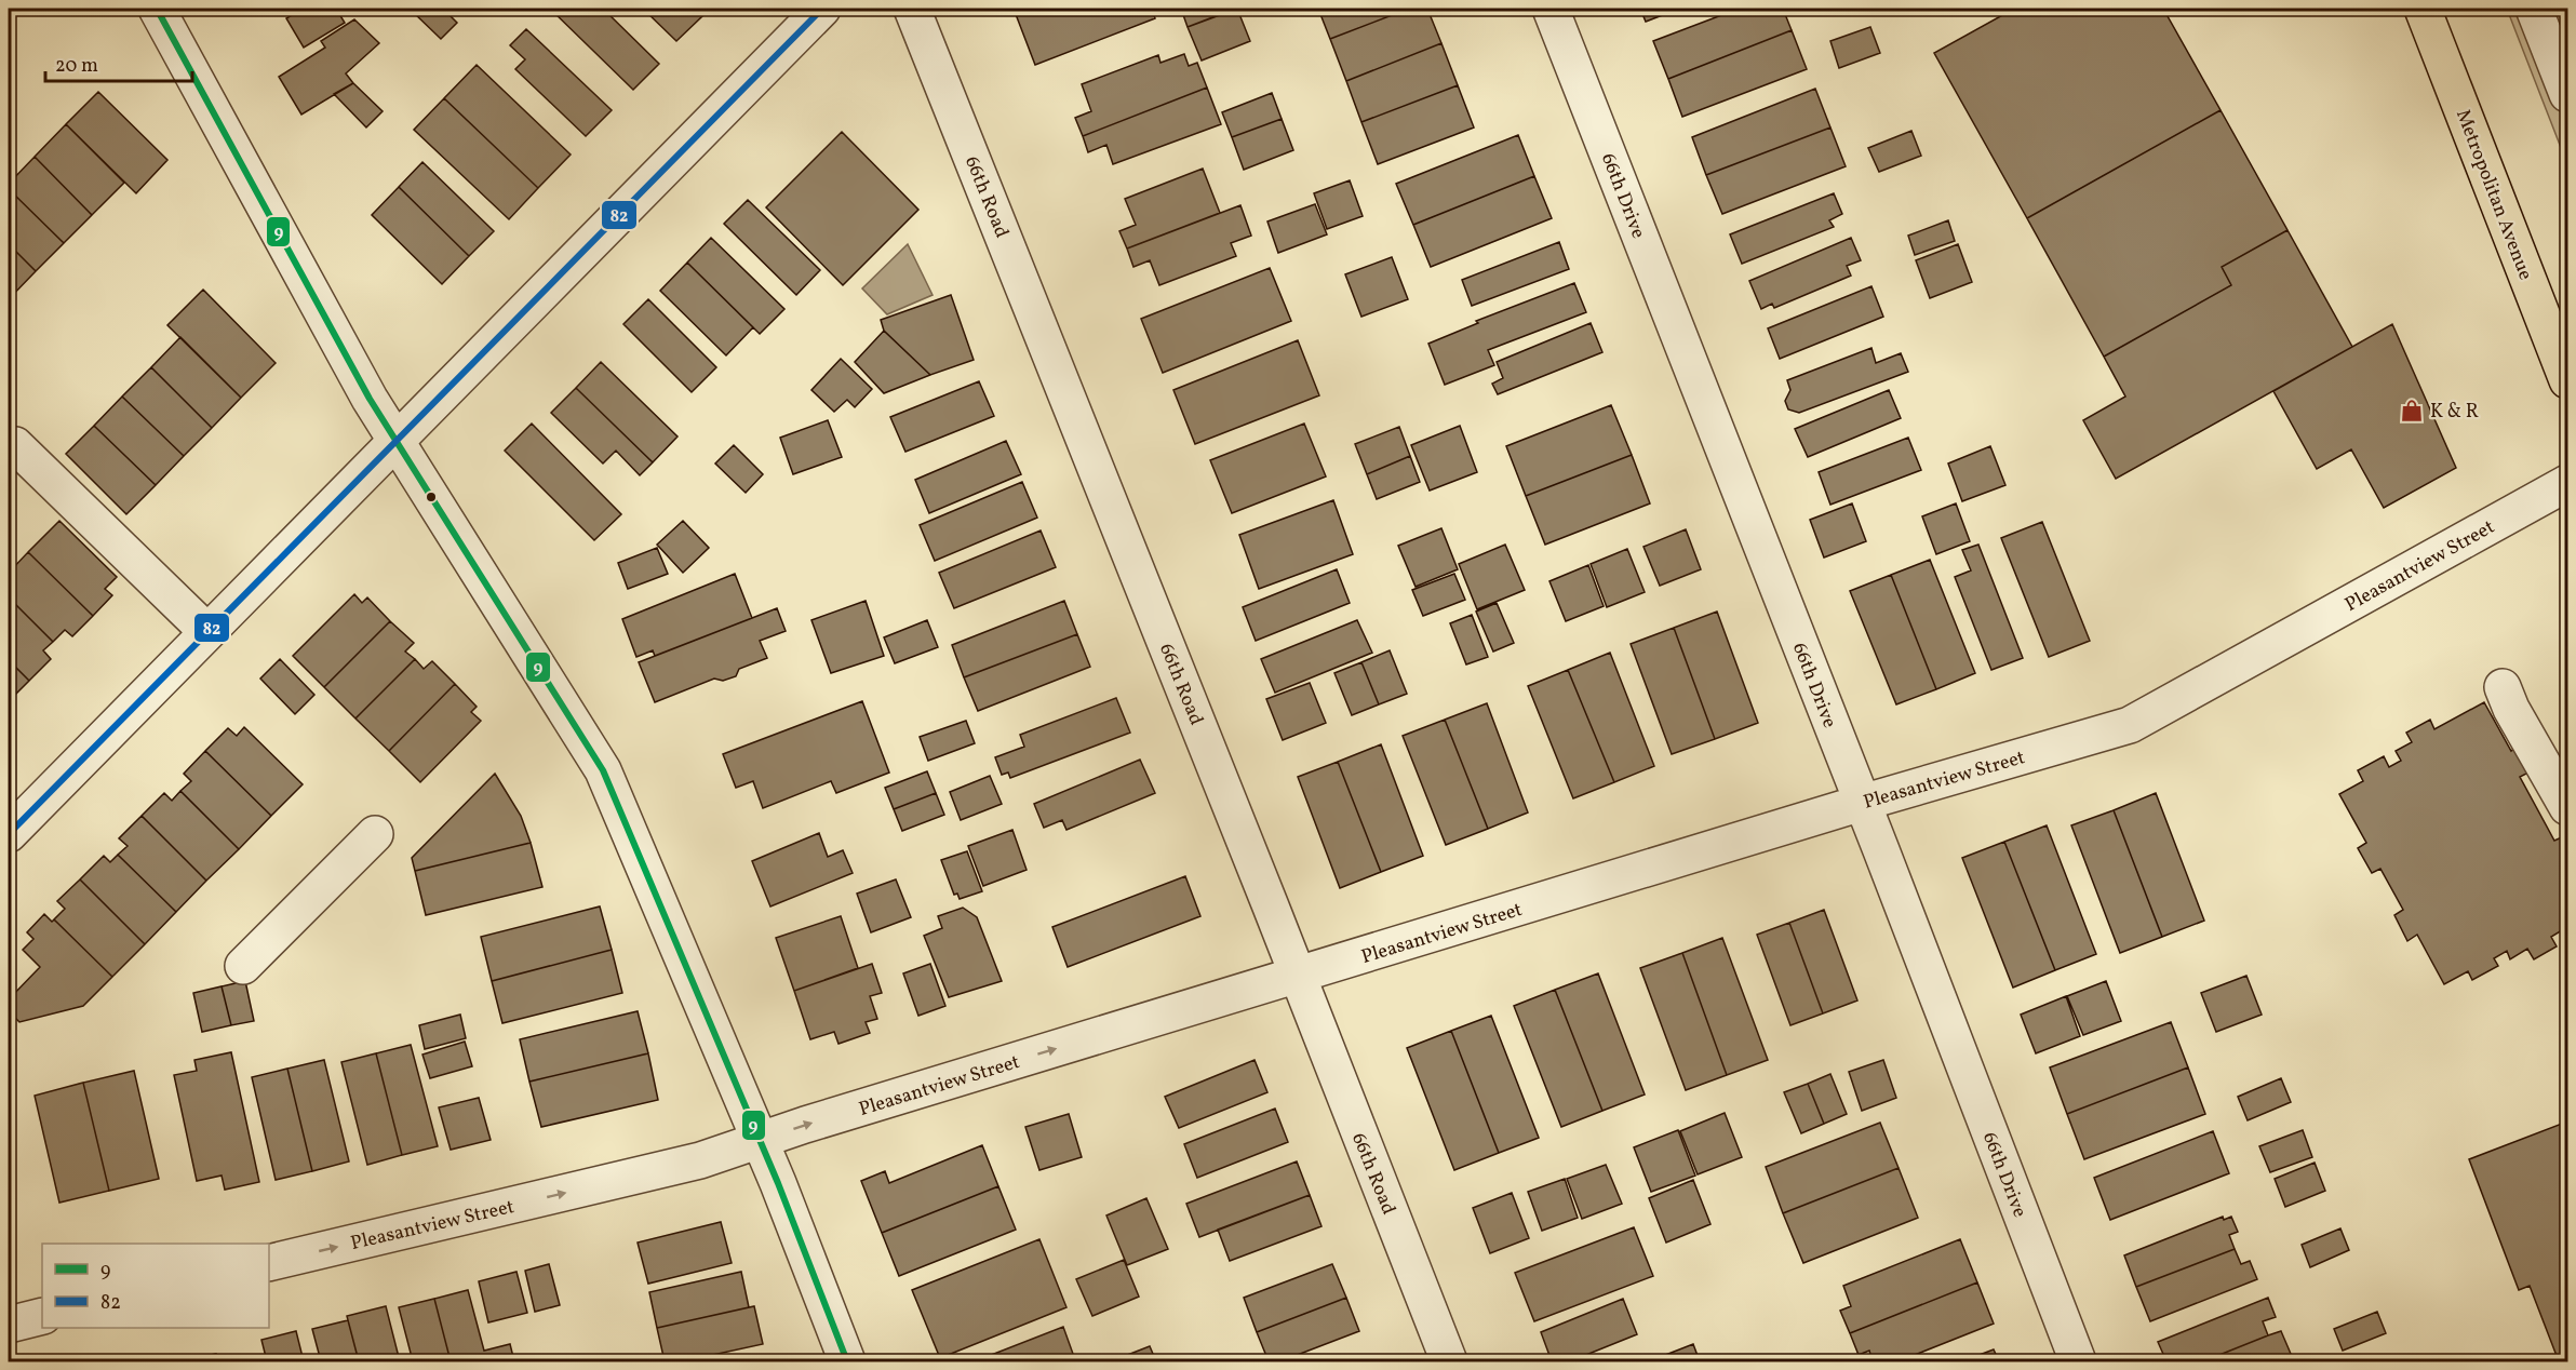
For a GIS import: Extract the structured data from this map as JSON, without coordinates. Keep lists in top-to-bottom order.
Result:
{
  "streets": {
    "main road": ["Metropolitan Avenue"],
    "street": ["66th Drive", "66th Road", "Pleasantview Street"]
  },
  "crossings": [
    ["66th Drive", "Pleasantview Street"],
    ["66th Road", "Pleasantview Street"]
  ],
  "one_way": ["Pleasantview Street"],
  "places": {
    "shop": ["K & R"]
  },
  "lines": ["transit line 9", "transit line 82"],
  "legend": ["9", "82"],
  "scale_bar": "20 m"
}
